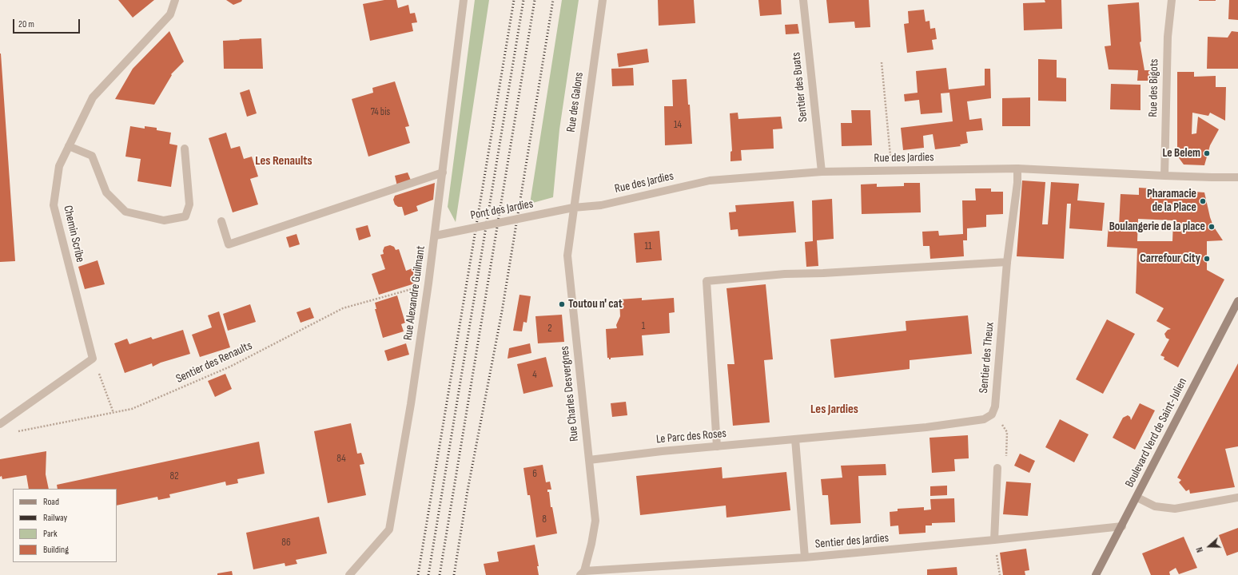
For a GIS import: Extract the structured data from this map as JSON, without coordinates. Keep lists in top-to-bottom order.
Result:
{
  "streets": {
    "main road": ["Boulevard Verd de Saint-Julien"],
    "street": [
      "Sentier des Buats",
      "Rue des Bigots",
      "Rue des Galons",
      "Rue des Jardies",
      "Pont des Jardies",
      "Chemin Scribe",
      "Rue Alexandre Guilmant",
      "Sentier des Theux",
      "Rue Charles Desvergnes",
      "Le Parc des Roses",
      "Sentier des Jardies"
    ],
    "path": ["Sentier des Renaults"]
  },
  "crossings": [
    ["Sentier des Buats", "Rue des Jardies"],
    ["Rue des Bigots", "Rue des Jardies"],
    ["Rue des Galons", "Rue des Jardies"],
    ["Rue des Galons", "Pont des Jardies"],
    ["Rue des Galons", "Rue Charles Desvergnes"],
    ["Rue des Jardies", "Pont des Jardies"],
    ["Rue des Jardies", "Sentier des Theux"],
    ["Rue des Jardies", "Rue Charles Desvergnes"],
    ["Pont des Jardies", "Rue Alexandre Guilmant"],
    ["Pont des Jardies", "Rue Charles Desvergnes"],
    ["Rue Alexandre Guilmant", "Sentier des Renaults"],
    ["Sentier des Theux", "Le Parc des Roses"],
    ["Rue Charles Desvergnes", "Le Parc des Roses"],
    ["Rue Charles Desvergnes", "Sentier des Jardies"],
    ["Boulevard Verd de Saint-Julien", "Sentier des Jardies"]
  ],
  "districts": ["Les Renaults", "Les Jardies"],
  "places": [
    "Le Belem",
    "Pharamacie de la Place",
    "Boulangerie de la place",
    "Carrefour City",
    "Toutou n' cat"
  ],
  "house_numbers": [
    "74 bis",
    "14",
    "11",
    "1",
    "2",
    "4",
    "84",
    "6",
    "82",
    "8",
    "86"
  ],
  "legend": [
    "Road",
    "Railway",
    "Park",
    "Building"
  ],
  "scale_bar": "20 m",
  "north": "left"
}
